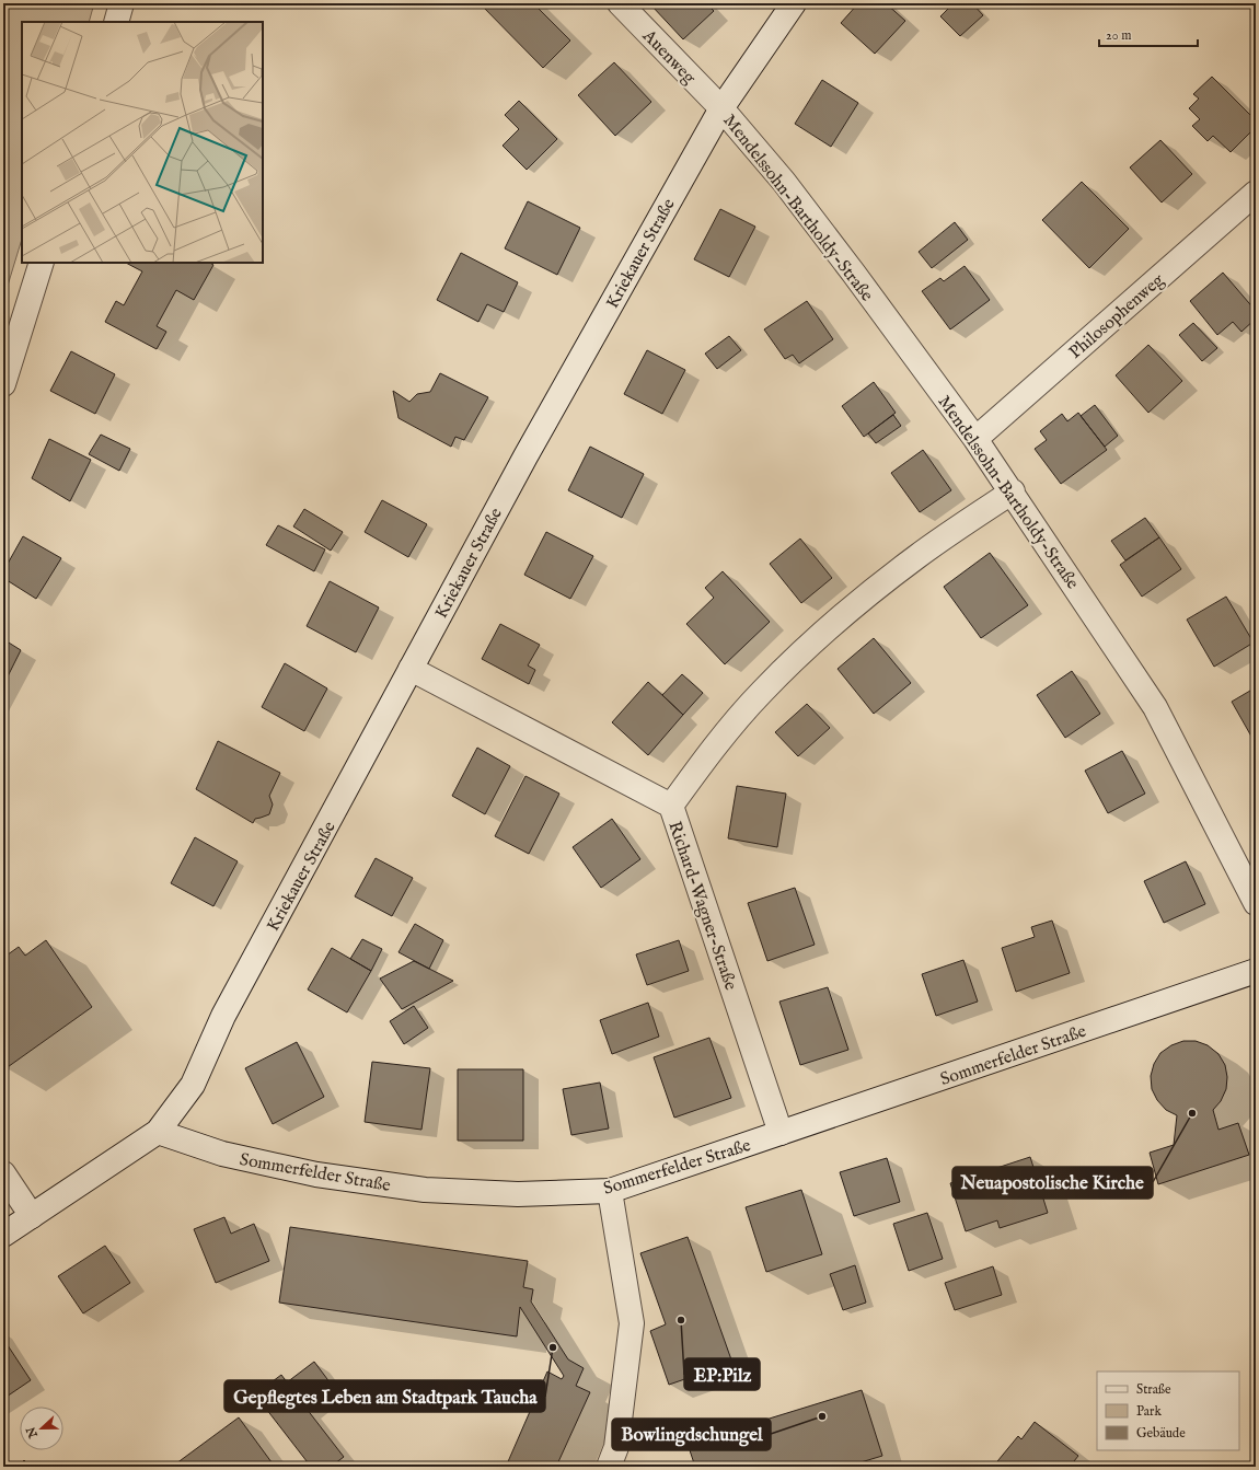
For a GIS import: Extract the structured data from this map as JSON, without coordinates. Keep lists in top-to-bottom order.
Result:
{
  "streets": {
    "street": [
      "Auenweg",
      "Mendelssohn-Bartholdy-Straße",
      "Kriekauer Straße",
      "Philosophenweg",
      "Richard-Wagner-Straße",
      "Sommerfelder Straße"
    ]
  },
  "crossings": [
    ["Auenweg", "Mendelssohn-Bartholdy-Straße"],
    ["Auenweg", "Kriekauer Straße"],
    ["Mendelssohn-Bartholdy-Straße", "Kriekauer Straße"],
    ["Mendelssohn-Bartholdy-Straße", "Philosophenweg"],
    ["Kriekauer Straße", "Richard-Wagner-Straße"],
    ["Kriekauer Straße", "Sommerfelder Straße"],
    ["Richard-Wagner-Straße", "Sommerfelder Straße"]
  ],
  "places": [
    "Neuapostolische Kirche",
    "EP:Pilz",
    "Gepflegtes Leben am Stadtpark Taucha",
    "Bowlingdschungel"
  ],
  "legend": ["Straße", "Park", "Gebäude"],
  "scale_bar": "20 m",
  "north": "left"
}
